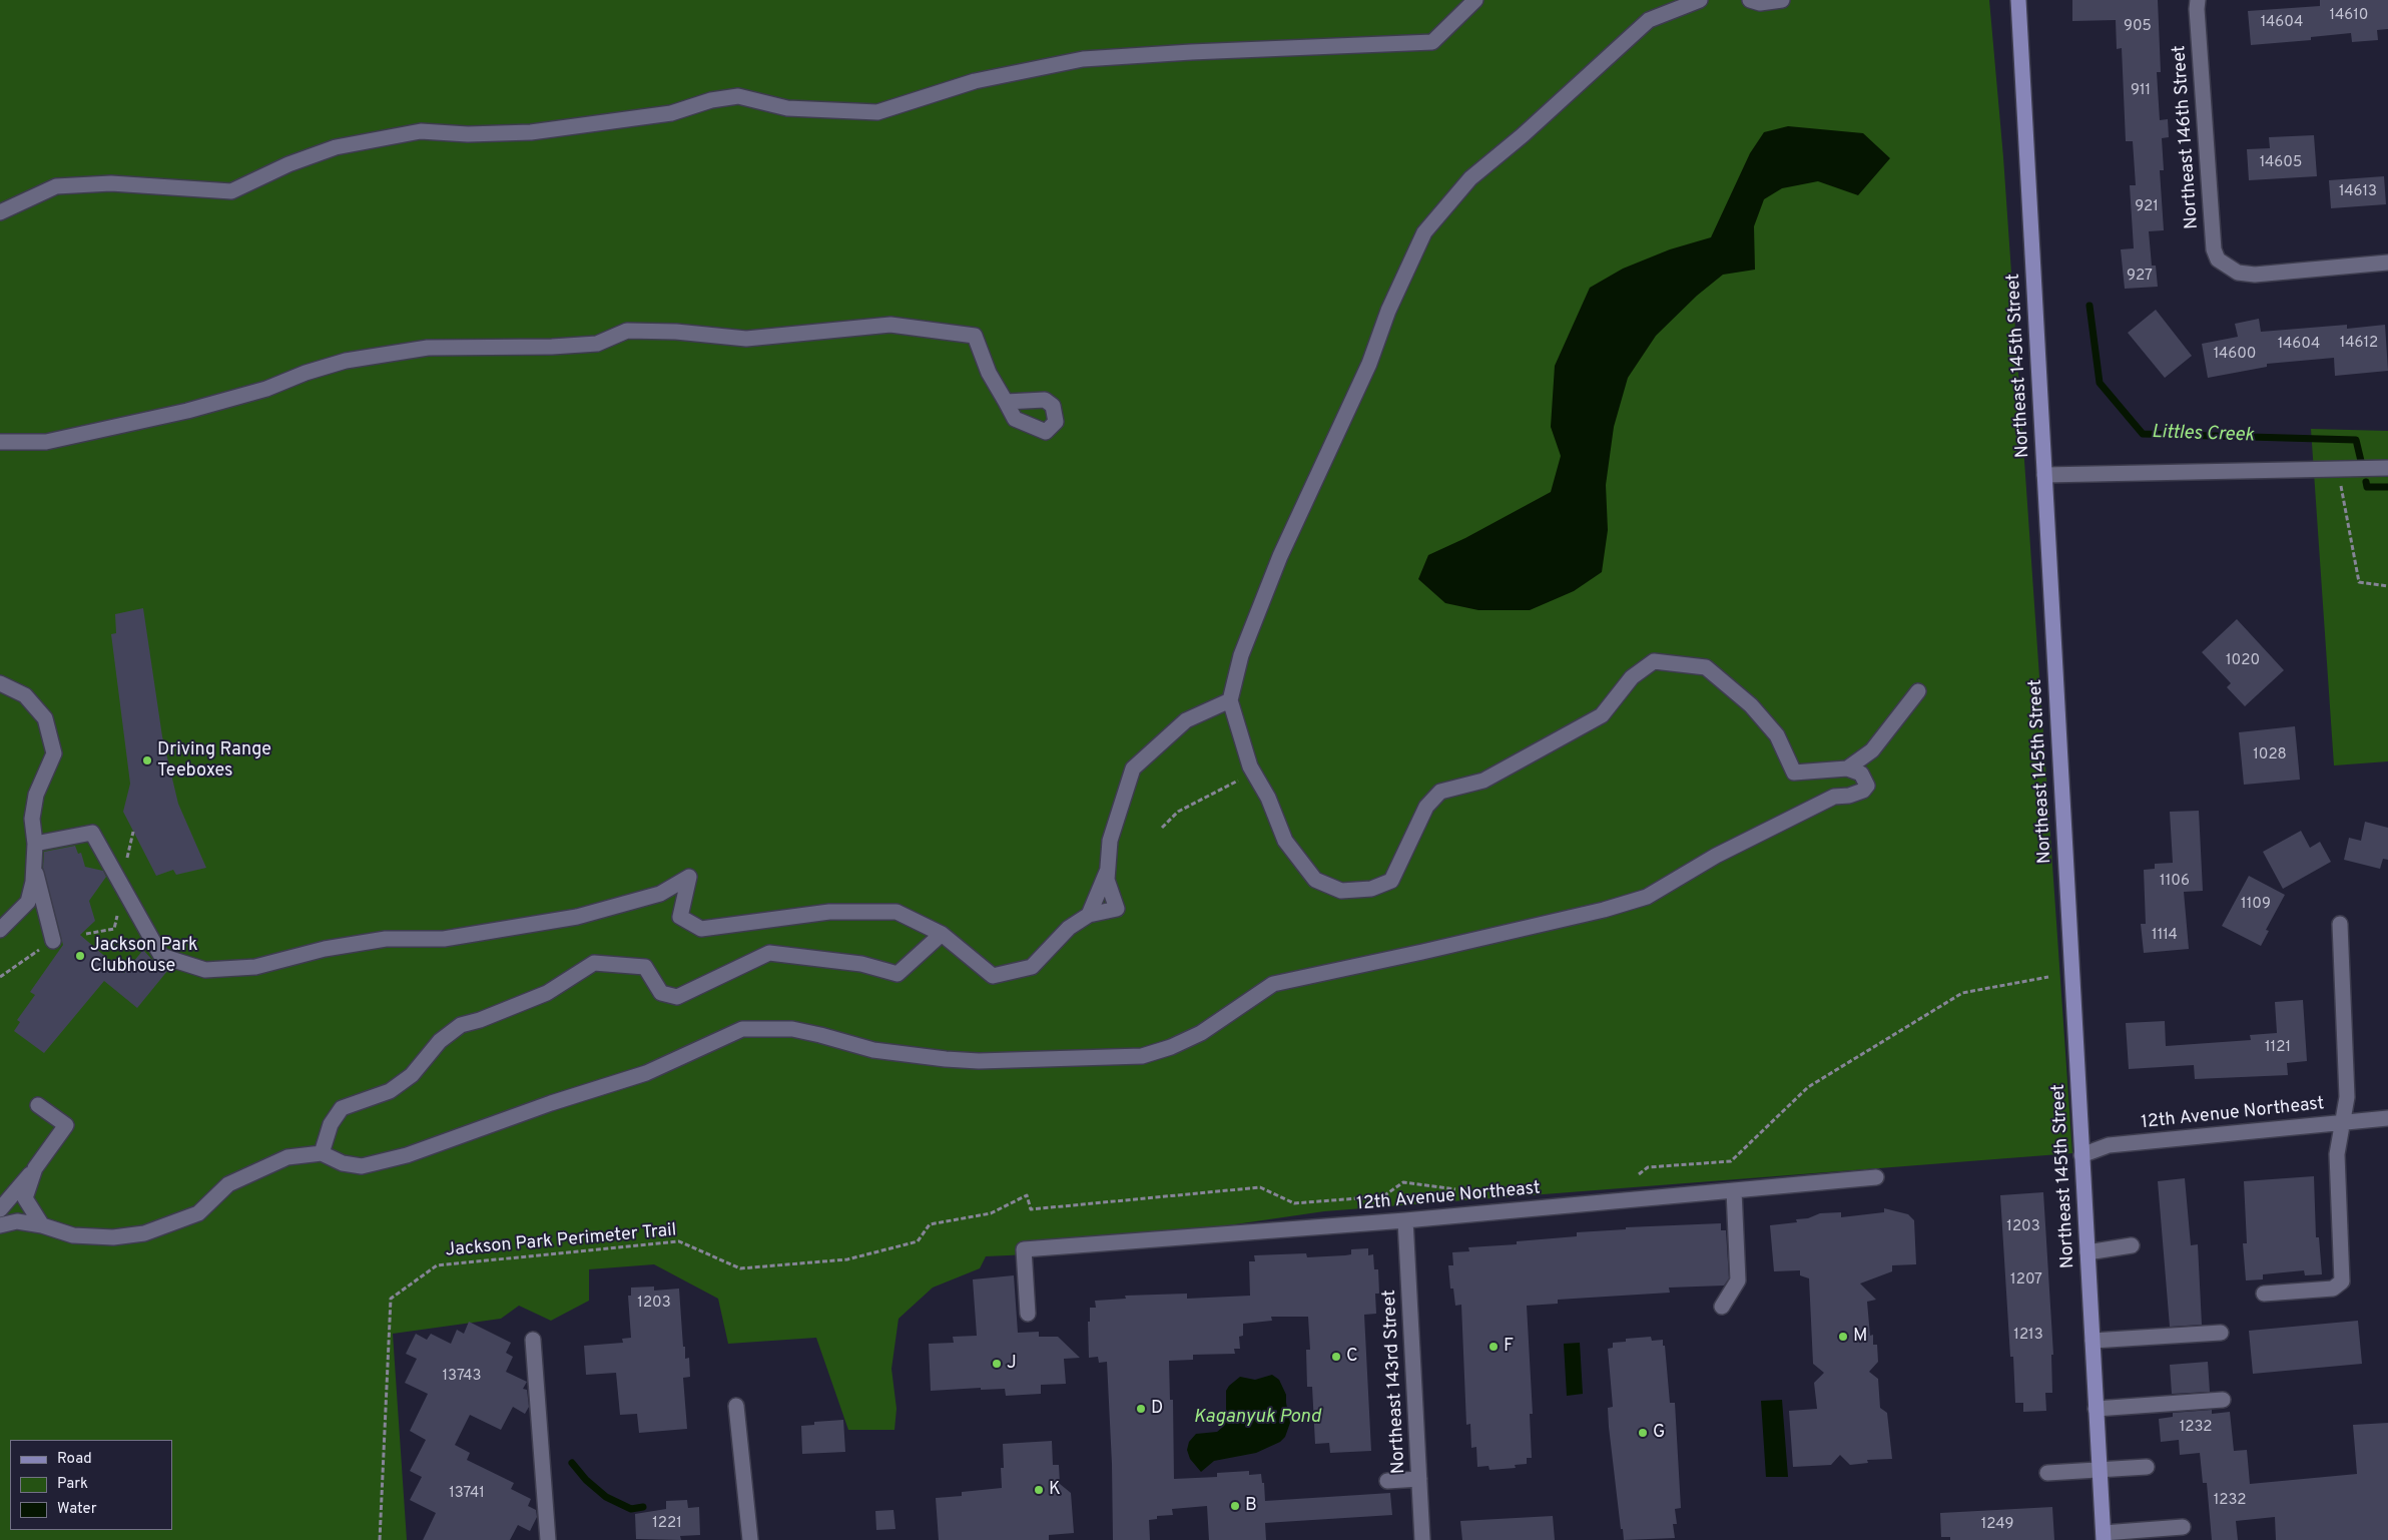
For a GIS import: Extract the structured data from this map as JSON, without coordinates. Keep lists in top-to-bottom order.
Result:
{
  "streets": {
    "main road": ["Northeast 145th Street"],
    "street": ["Northeast 146th Street", "12th Avenue Northeast", "Northeast 143rd Street"],
    "path": ["Jackson Park Perimeter Trail"]
  },
  "crossings": [
    ["Northeast 145th Street", "12th Avenue Northeast"],
    ["12th Avenue Northeast", "Northeast 143rd Street"]
  ],
  "water": ["Littles Creek", "Kaganyuk Pond"],
  "places": [
    "Driving Range Teeboxes",
    "Jackson Park Clubhouse",
    "M",
    "F",
    "C",
    "J",
    "D",
    "G",
    "K",
    "B"
  ],
  "house_numbers": [
    "14610",
    "14604",
    "905",
    "911",
    "14605",
    "14613",
    "921",
    "927",
    "14612",
    "14604",
    "14600",
    "1020",
    "1028",
    "1106",
    "1109",
    "1114",
    "1121",
    "1203",
    "1207",
    "1203",
    "1213",
    "13743",
    "1232",
    "13741",
    "1232",
    "1221",
    "1249"
  ],
  "legend": ["Road", "Park", "Water"]
}
